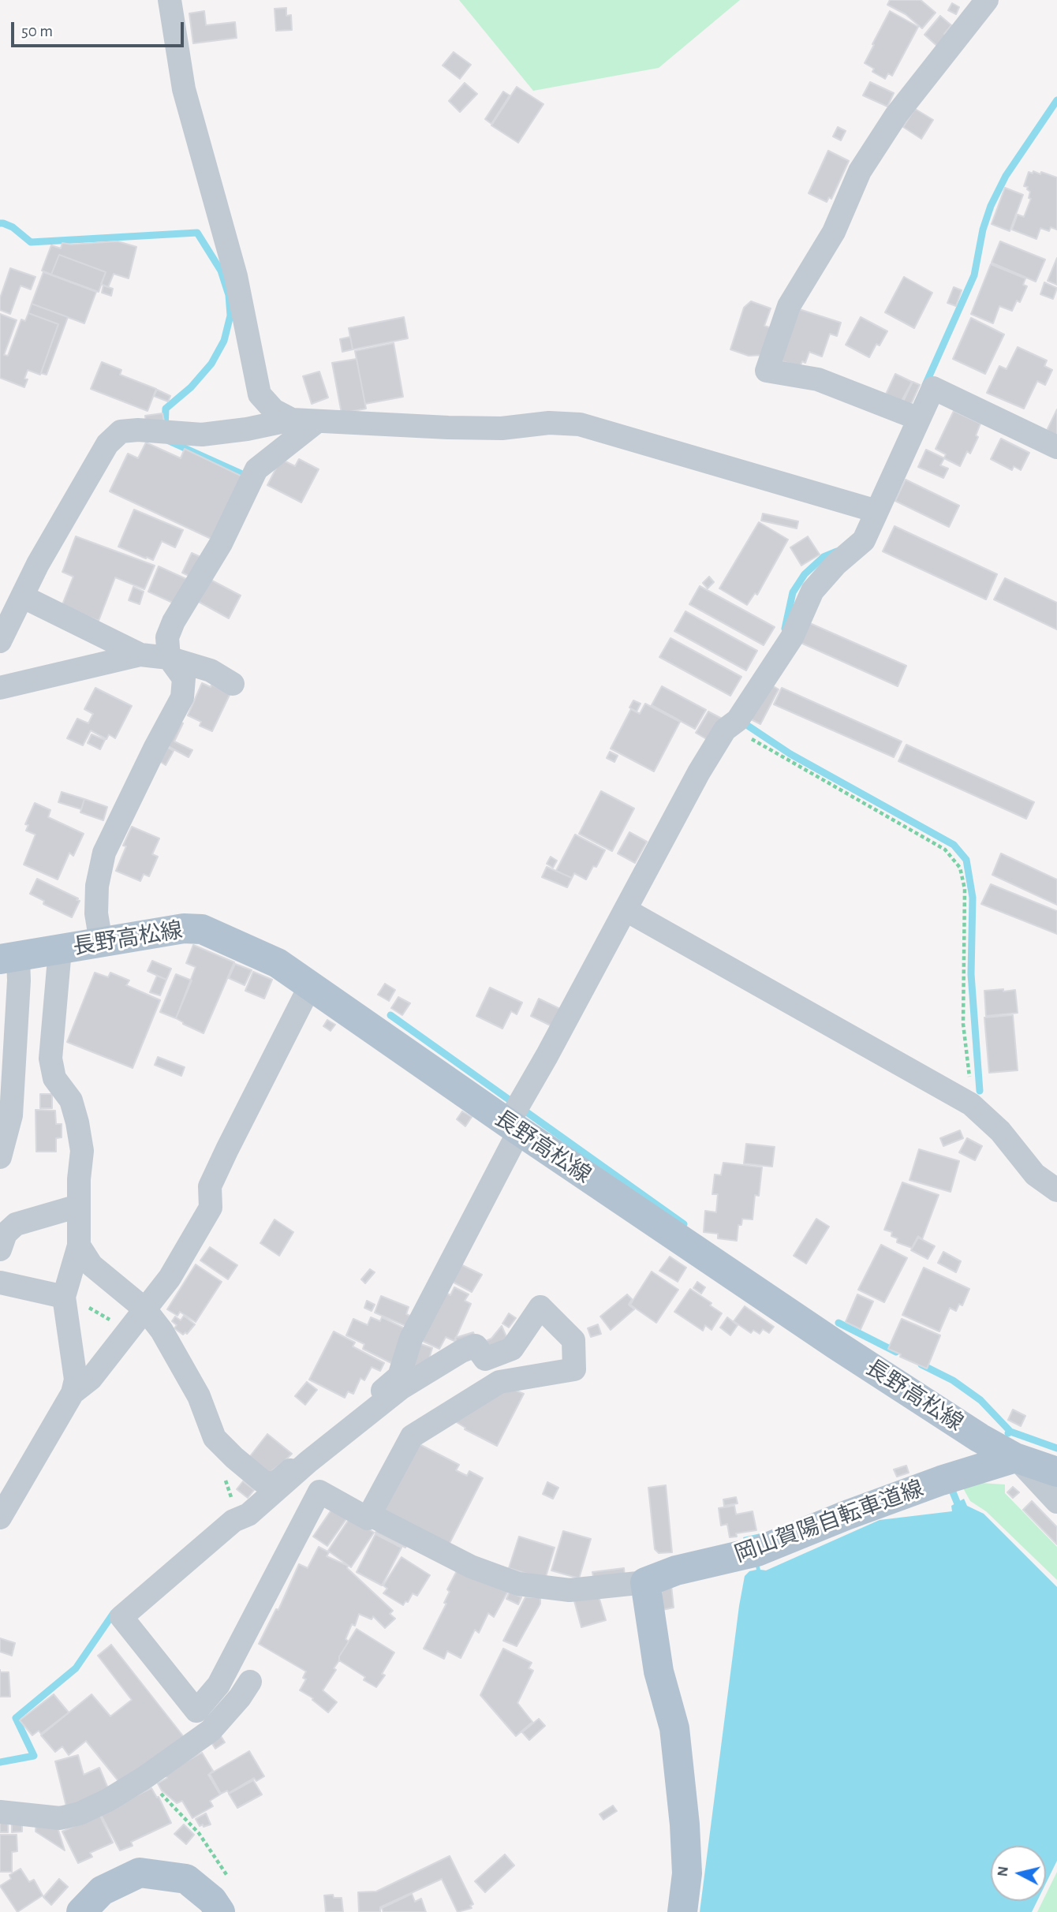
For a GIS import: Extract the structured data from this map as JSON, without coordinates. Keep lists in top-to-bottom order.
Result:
{
  "streets": {
    "main road": ["長野高松線", "岡山賀陽自転車道線"]
  },
  "crossings": [
    ["長野高松線", "岡山賀陽自転車道線"]
  ],
  "scale_bar": "50 m",
  "north": "left"
}
